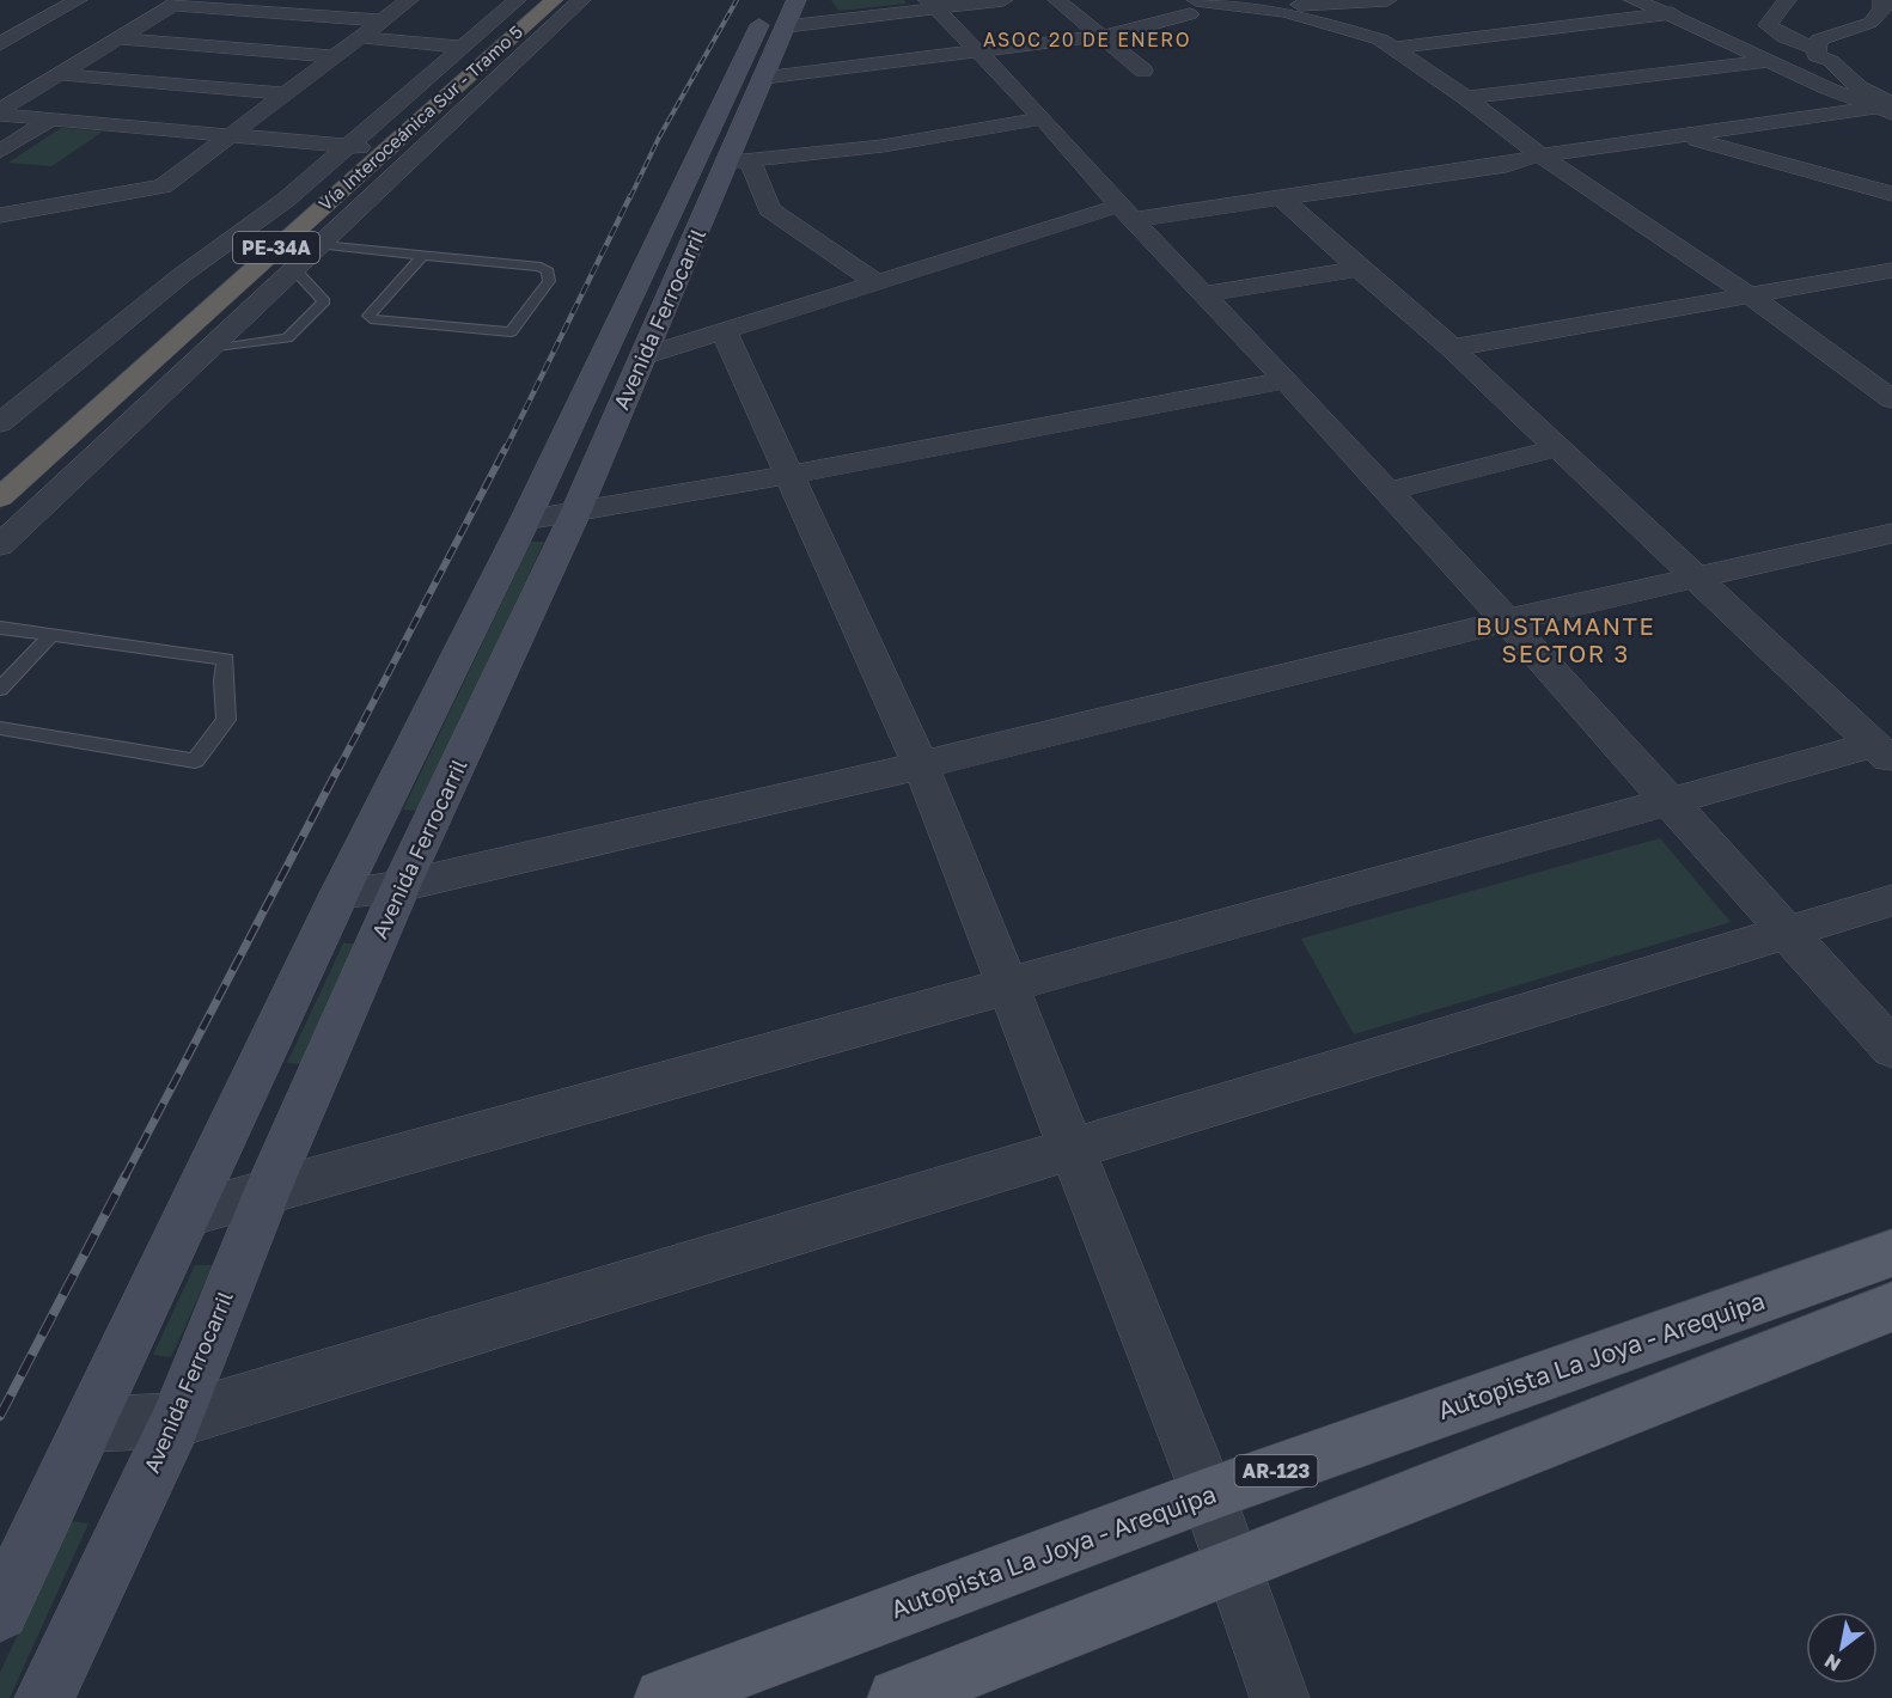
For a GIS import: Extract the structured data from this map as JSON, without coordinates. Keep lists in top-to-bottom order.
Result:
{
  "streets": {
    "highway": ["Vía Interoceánica Sur - Tramo 5", "PE-34A"],
    "main road": ["Avenida Ferrocarril", "Autopista La Joya - Arequipa", "AR-123"]
  },
  "districts": ["ASOC 20 DE ENERO", "BUSTAMANTE SECTOR 3"],
  "north": "bottom left"
}
